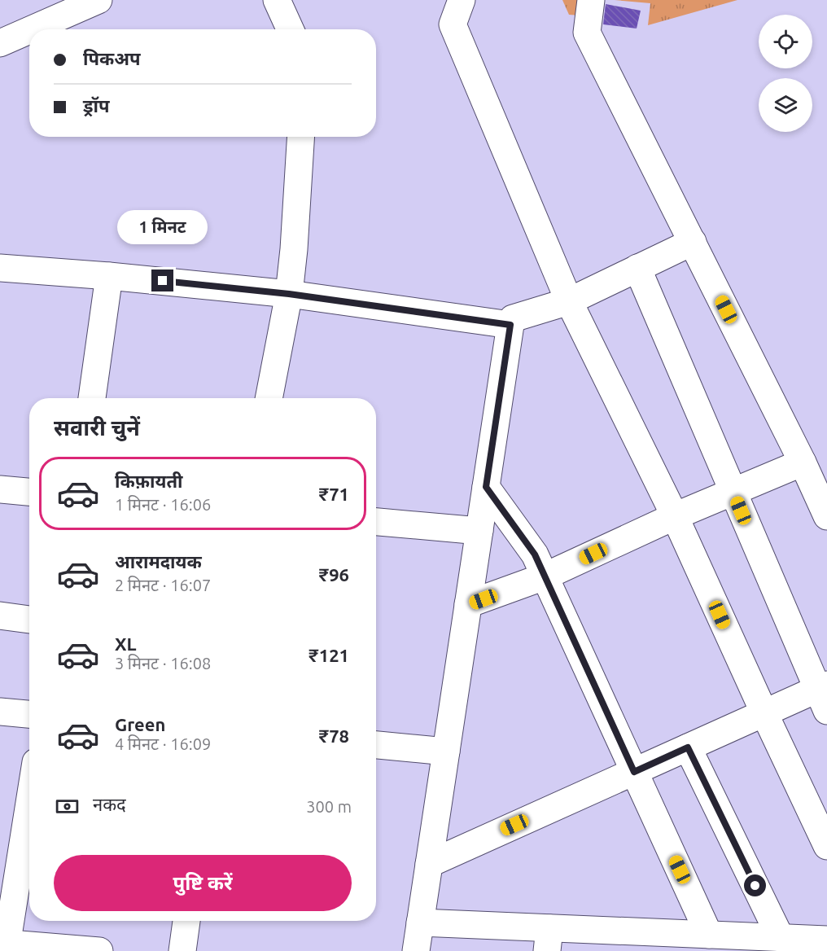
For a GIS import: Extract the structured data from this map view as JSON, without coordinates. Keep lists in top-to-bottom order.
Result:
{
  "page": {
    "banner": ["पिकअप", "ड्रॉप"],
    "bubble": "1 मिनट",
    "heading": "सवारी चुनें",
    "list": [
      {
        "name": "किफ़ायती",
        "note": "1 मिनट · 16:06",
        "value": "₹71"
      },
      {
        "name": "आरामदायक",
        "note": "2 मिनट · 16:07",
        "value": "₹96"
      },
      {
        "name": "XL",
        "note": "3 मिनट · 16:08",
        "value": "₹121"
      },
      {
        "name": "Green",
        "note": "4 मिनट · 16:09",
        "value": "₹78"
      }
    ],
    "pay": ["नकद", "300 m"],
    "buttons": "पुष्टि करें"
  }
}
